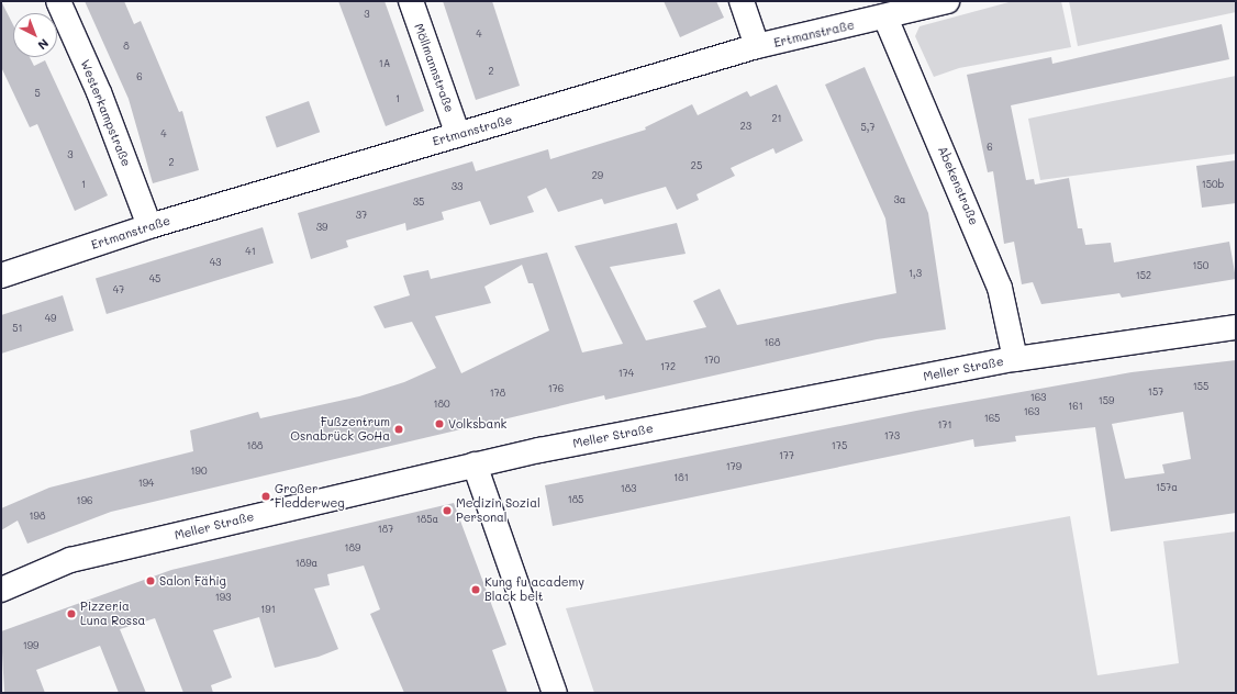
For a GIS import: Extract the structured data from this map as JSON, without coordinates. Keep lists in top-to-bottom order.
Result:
{
  "streets": {
    "street": [
      "Ertmanstraße",
      "Möllmannstraße",
      "Westerkampstraße",
      "Abekenstraße",
      "Meller Straße"
    ]
  },
  "crossings": [
    ["Ertmanstraße", "Möllmannstraße"],
    ["Ertmanstraße", "Westerkampstraße"],
    ["Ertmanstraße", "Abekenstraße"],
    ["Abekenstraße", "Meller Straße"]
  ],
  "places": [
    "Volksbank",
    "Fußzentrum Osnabrück GoHa",
    "Großer Fledderweg",
    "Medizin Sozial Personal",
    "Salon Fähig",
    "Kung fu academy Black belt",
    "Pizzeria Luna Rossa"
  ],
  "house_numbers": [
    "3",
    "4",
    "8",
    "1A",
    "2",
    "6",
    "5",
    "1",
    "21",
    "23",
    "5,7",
    "4",
    "6",
    "3",
    "2",
    "25",
    "29",
    "1",
    "150b",
    "33",
    "3a",
    "35",
    "37",
    "39",
    "41",
    "43",
    "150",
    "1,3",
    "152",
    "45",
    "47",
    "49",
    "51",
    "168",
    "170",
    "172",
    "174",
    "155",
    "176",
    "157",
    "178",
    "163",
    "159",
    "180",
    "161",
    "163",
    "165",
    "171",
    "173",
    "188",
    "175",
    "177",
    "179",
    "190",
    "181",
    "194",
    "157a",
    "183",
    "185",
    "196",
    "198",
    "185a",
    "187",
    "189",
    "189a",
    "193",
    "191",
    "199"
  ],
  "north": "bottom right"
}
